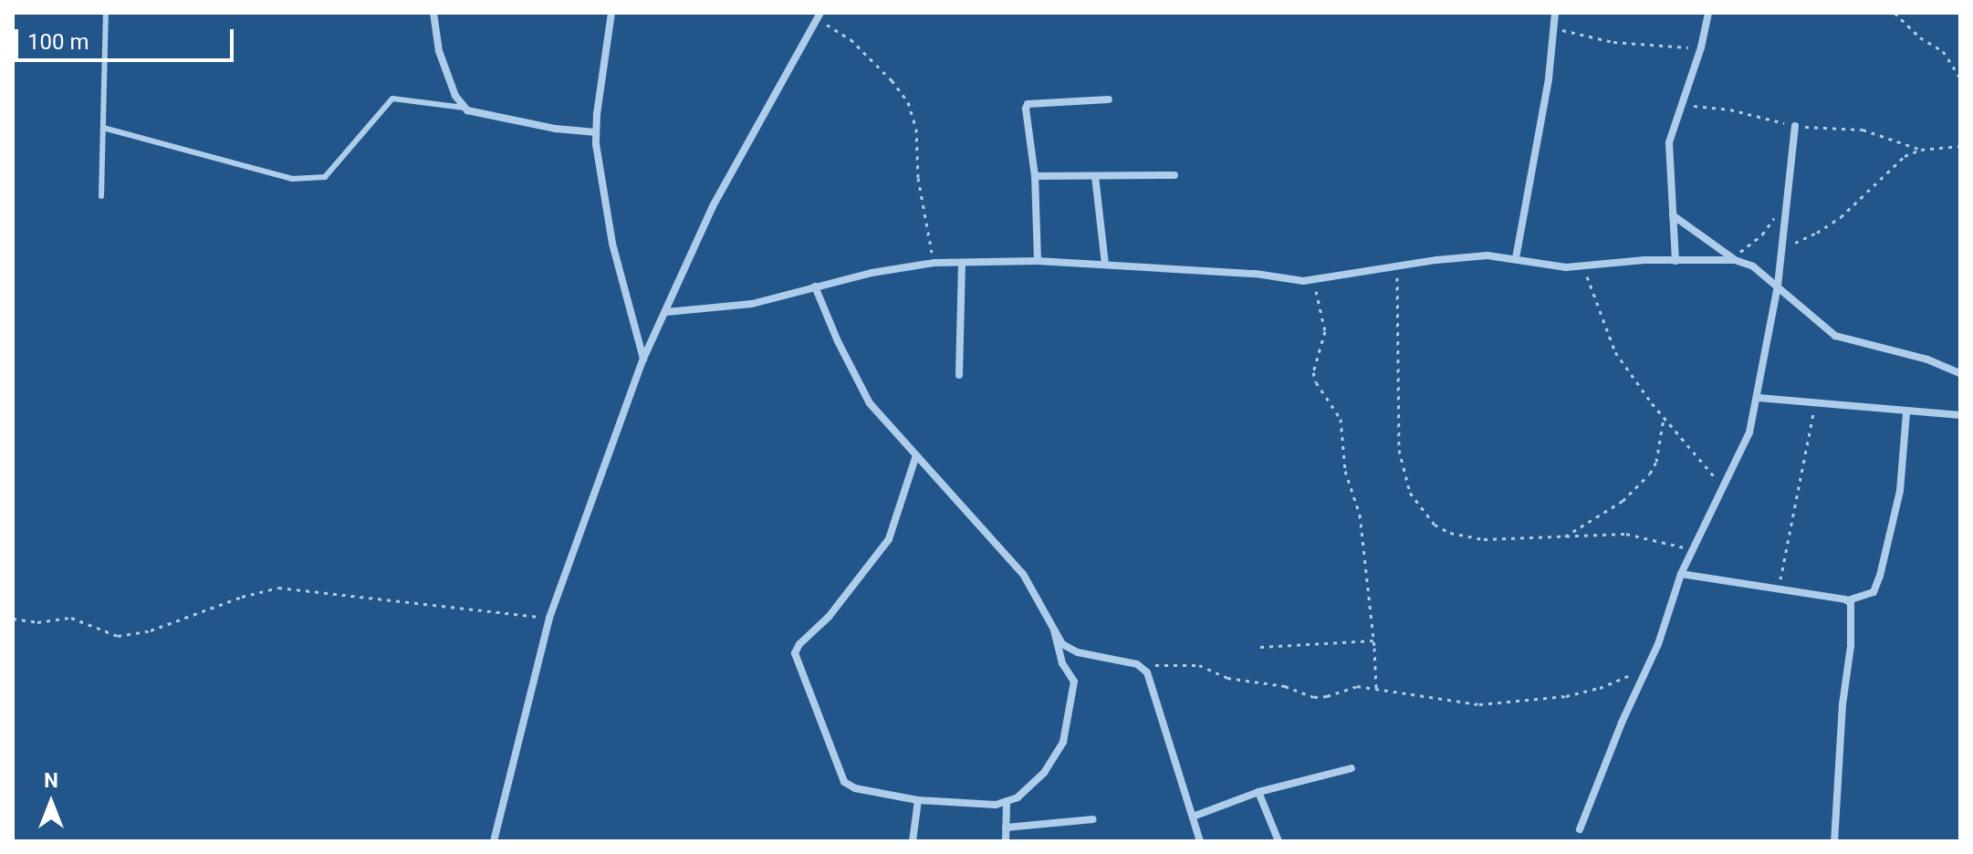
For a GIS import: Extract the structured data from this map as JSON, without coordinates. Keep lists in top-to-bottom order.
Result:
{
  "scale_bar": "100 m",
  "north": "top"
}
